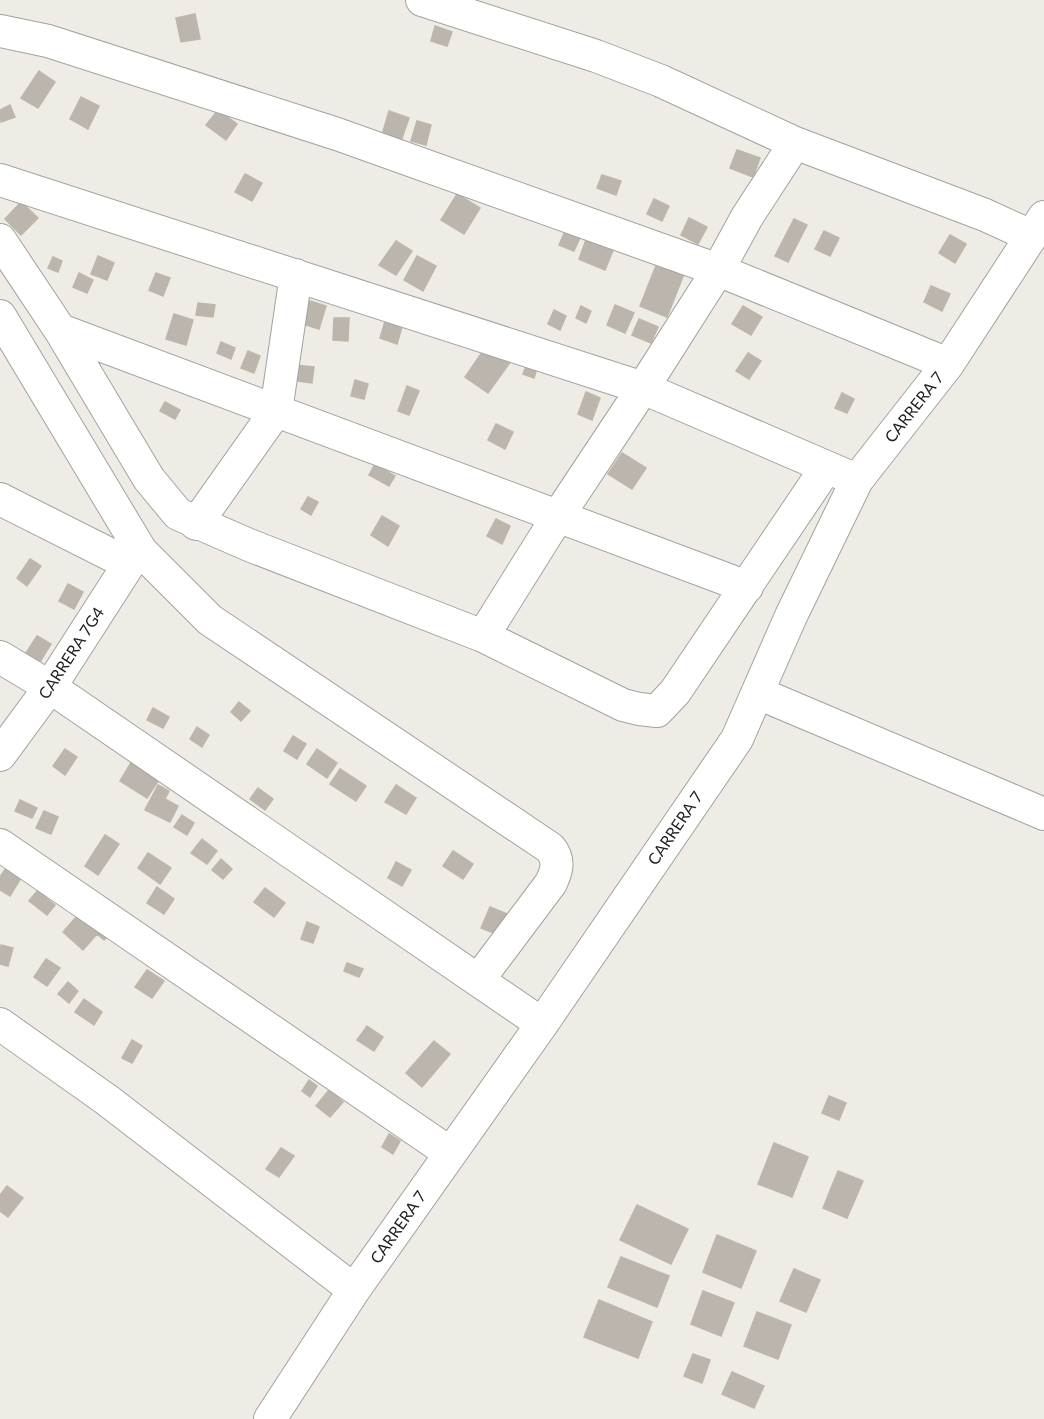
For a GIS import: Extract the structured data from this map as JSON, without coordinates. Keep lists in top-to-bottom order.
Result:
{
  "streets": {
    "street": ["CARRERA 7", "CARRERA 7G4"]
  }
}
